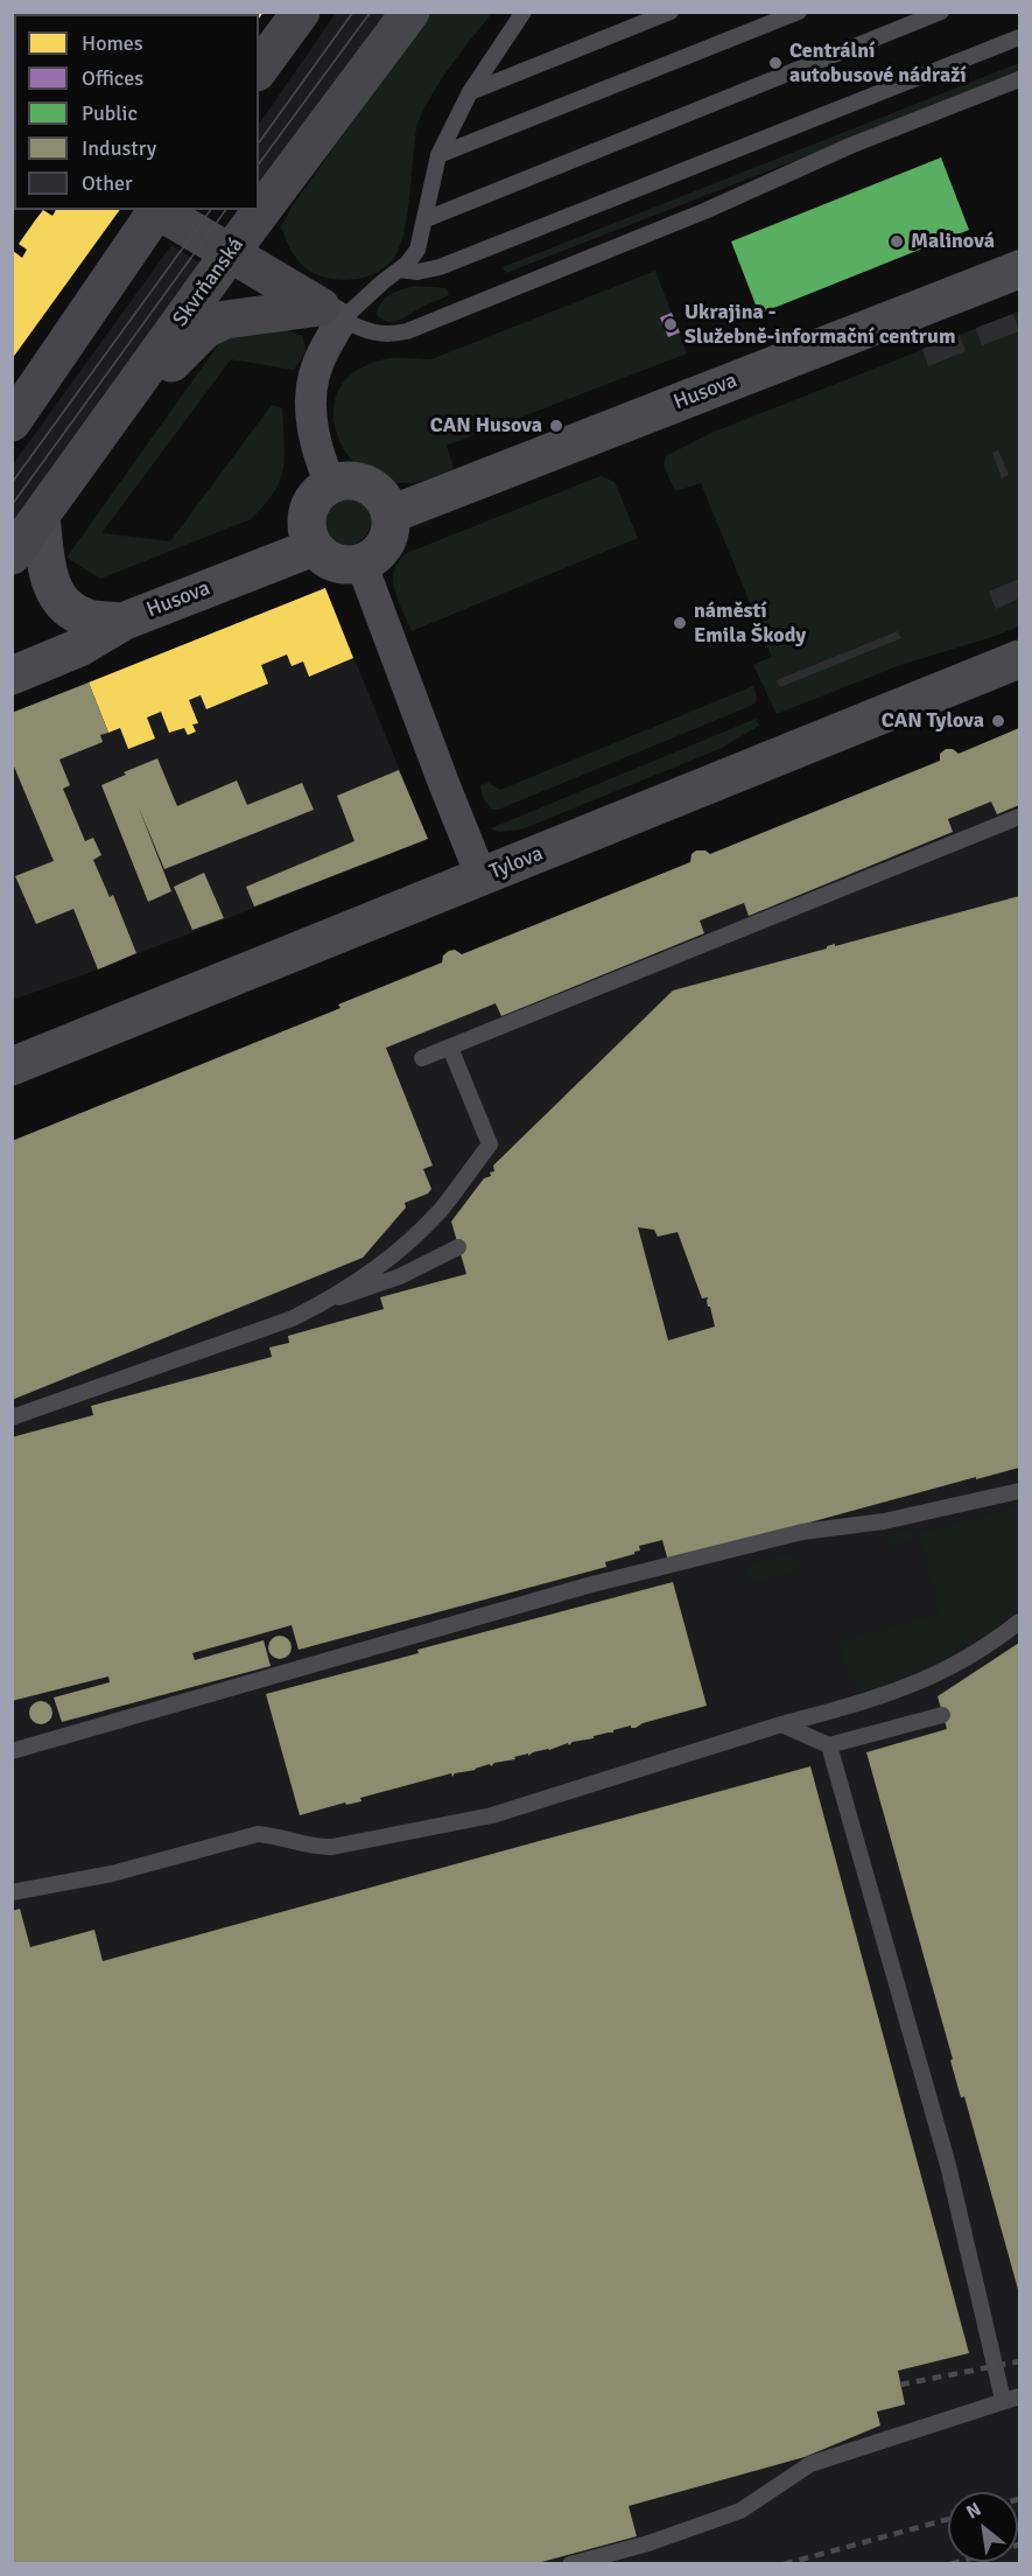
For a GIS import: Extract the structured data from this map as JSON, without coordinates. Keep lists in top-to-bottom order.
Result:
{
  "streets": {
    "main road": ["Skvrňanská"],
    "street": ["Husova", "Tylova"]
  },
  "places": [
    "Centrální autobusové nádraží",
    "Malinová",
    "Ukrajina - Služebně-informační centrum",
    "CAN Husova",
    "náměstí Emila Škody",
    "CAN Tylova"
  ],
  "legend": [
    "Homes",
    "Offices",
    "Public",
    "Industry",
    "Other"
  ],
  "north": "top left"
}
